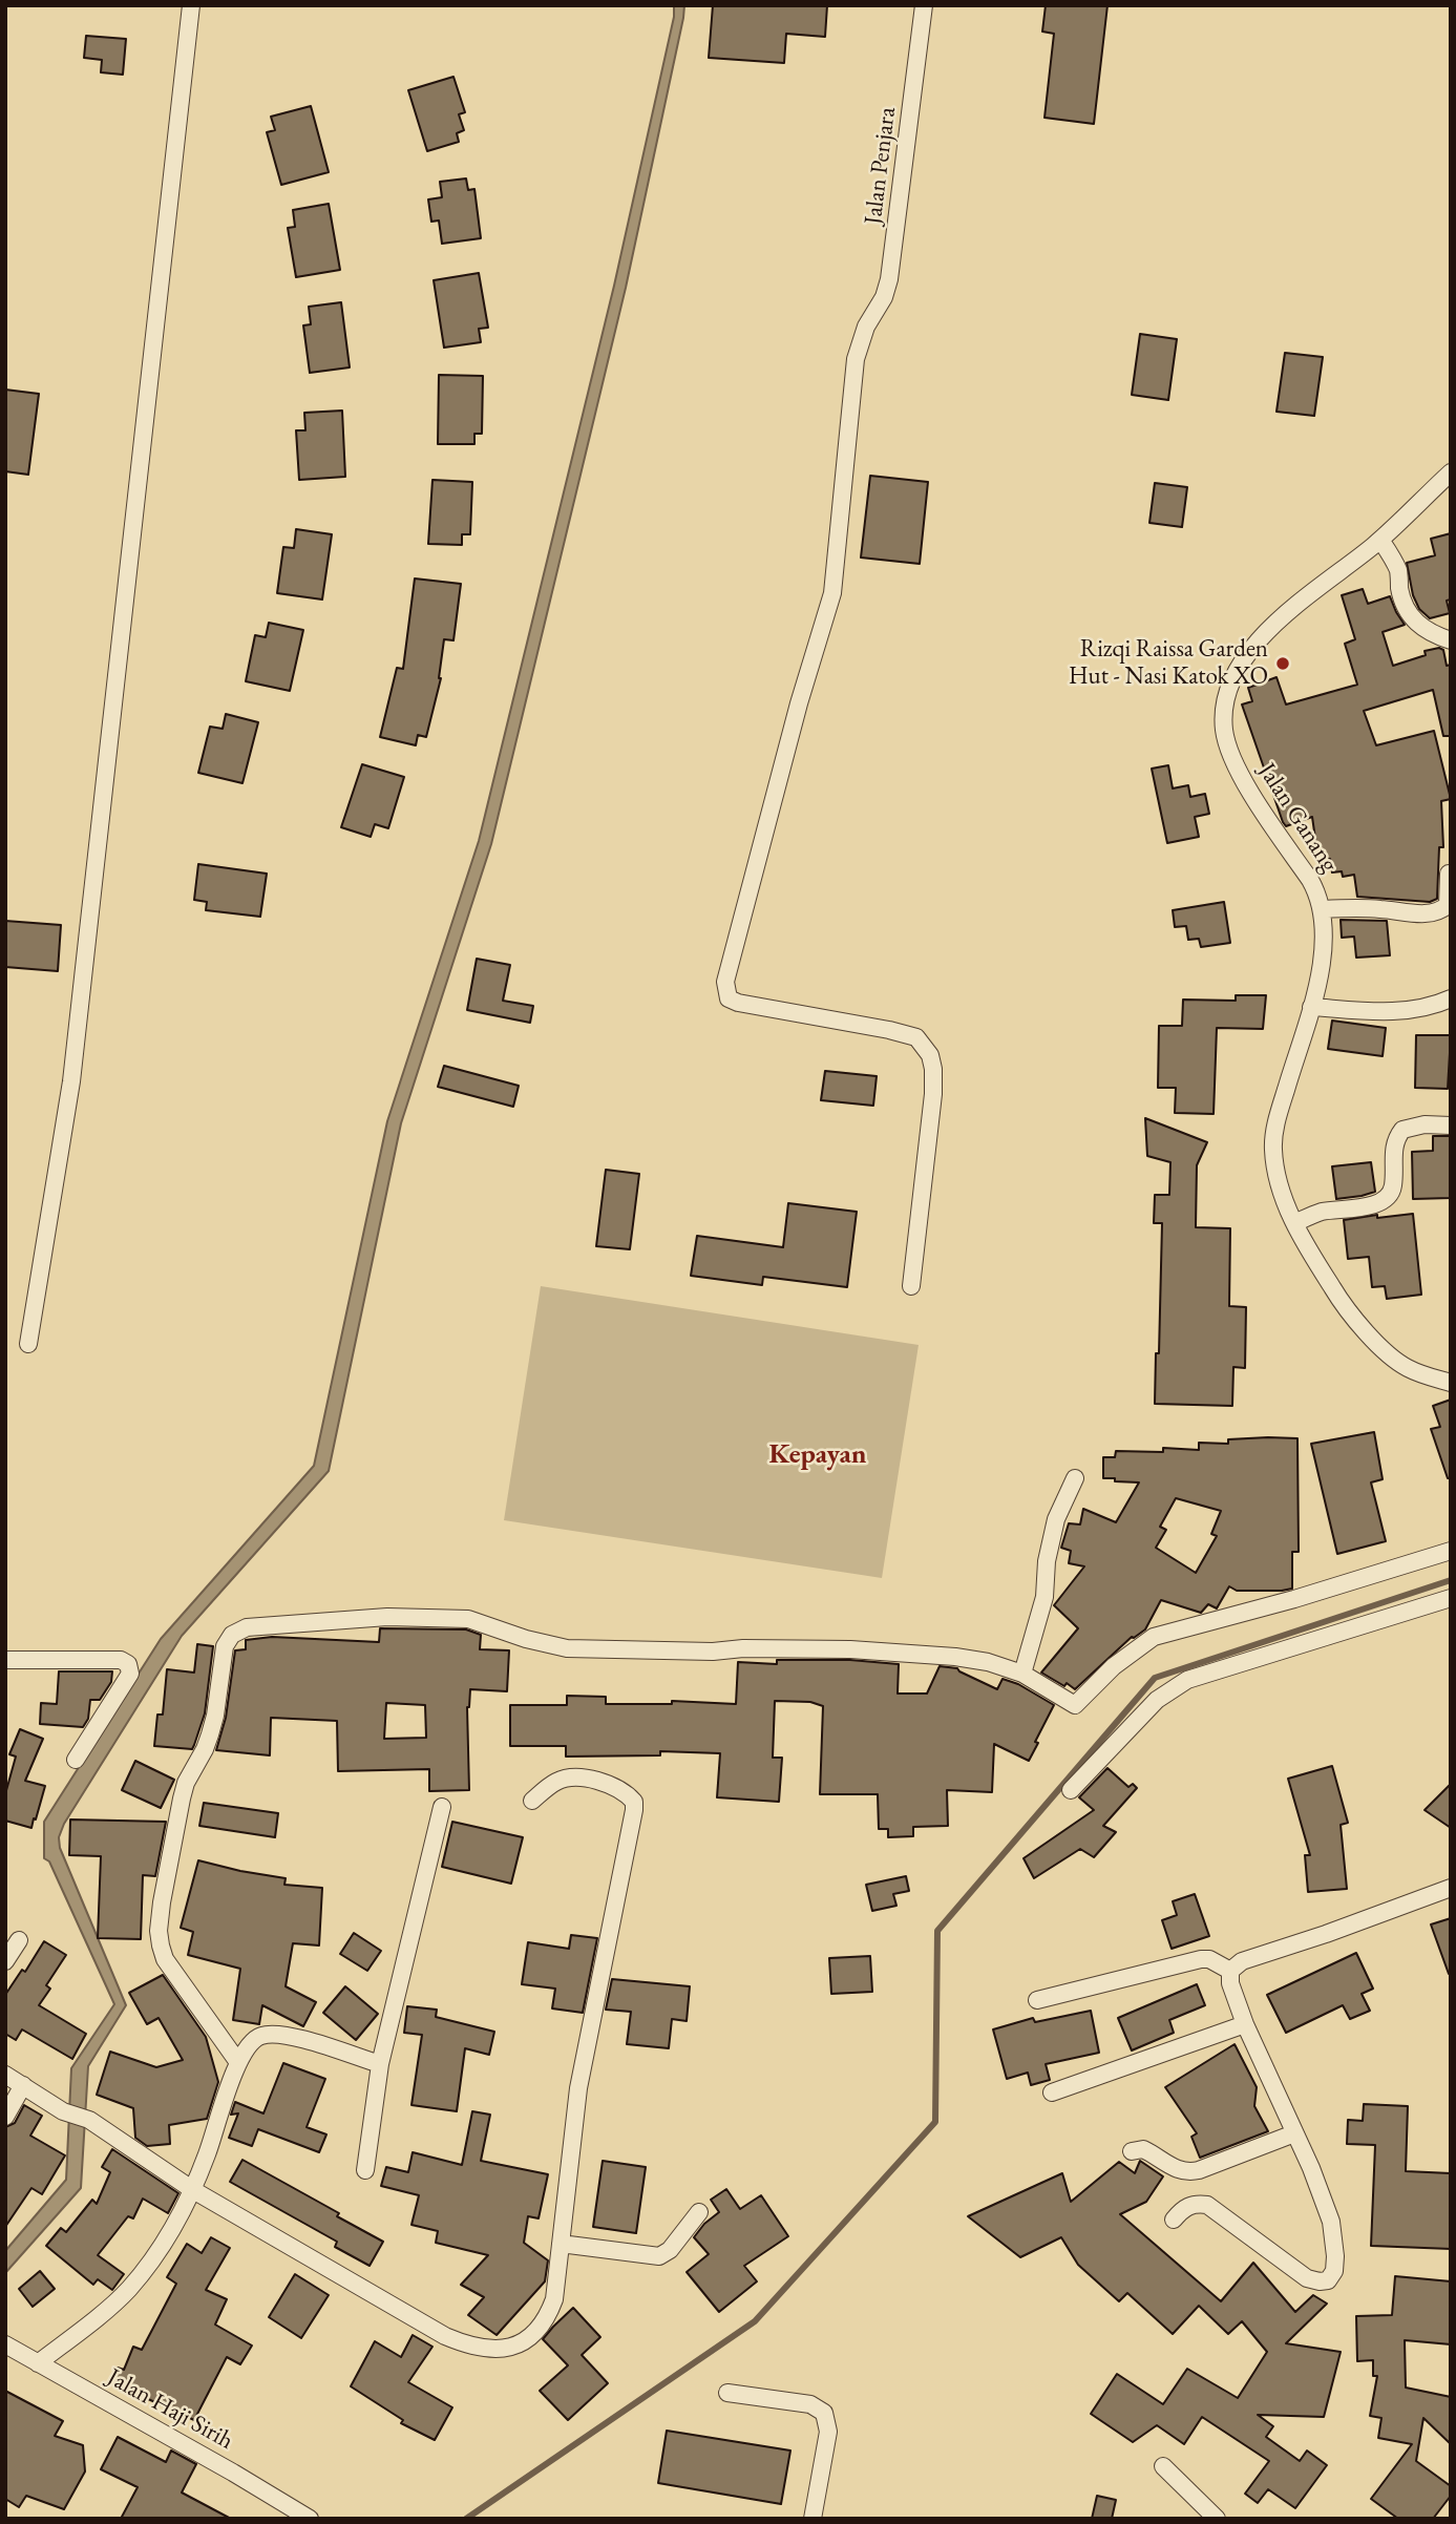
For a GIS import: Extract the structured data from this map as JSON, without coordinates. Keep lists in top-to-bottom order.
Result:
{
  "streets": {
    "street": ["Jalan Penjara", "Jalan Ganang", "Jalan Haji Sirih"]
  },
  "districts": ["Kepayan"],
  "places": ["Rizqi Raissa Garden Hut - Nasi Katok XO"]
}
